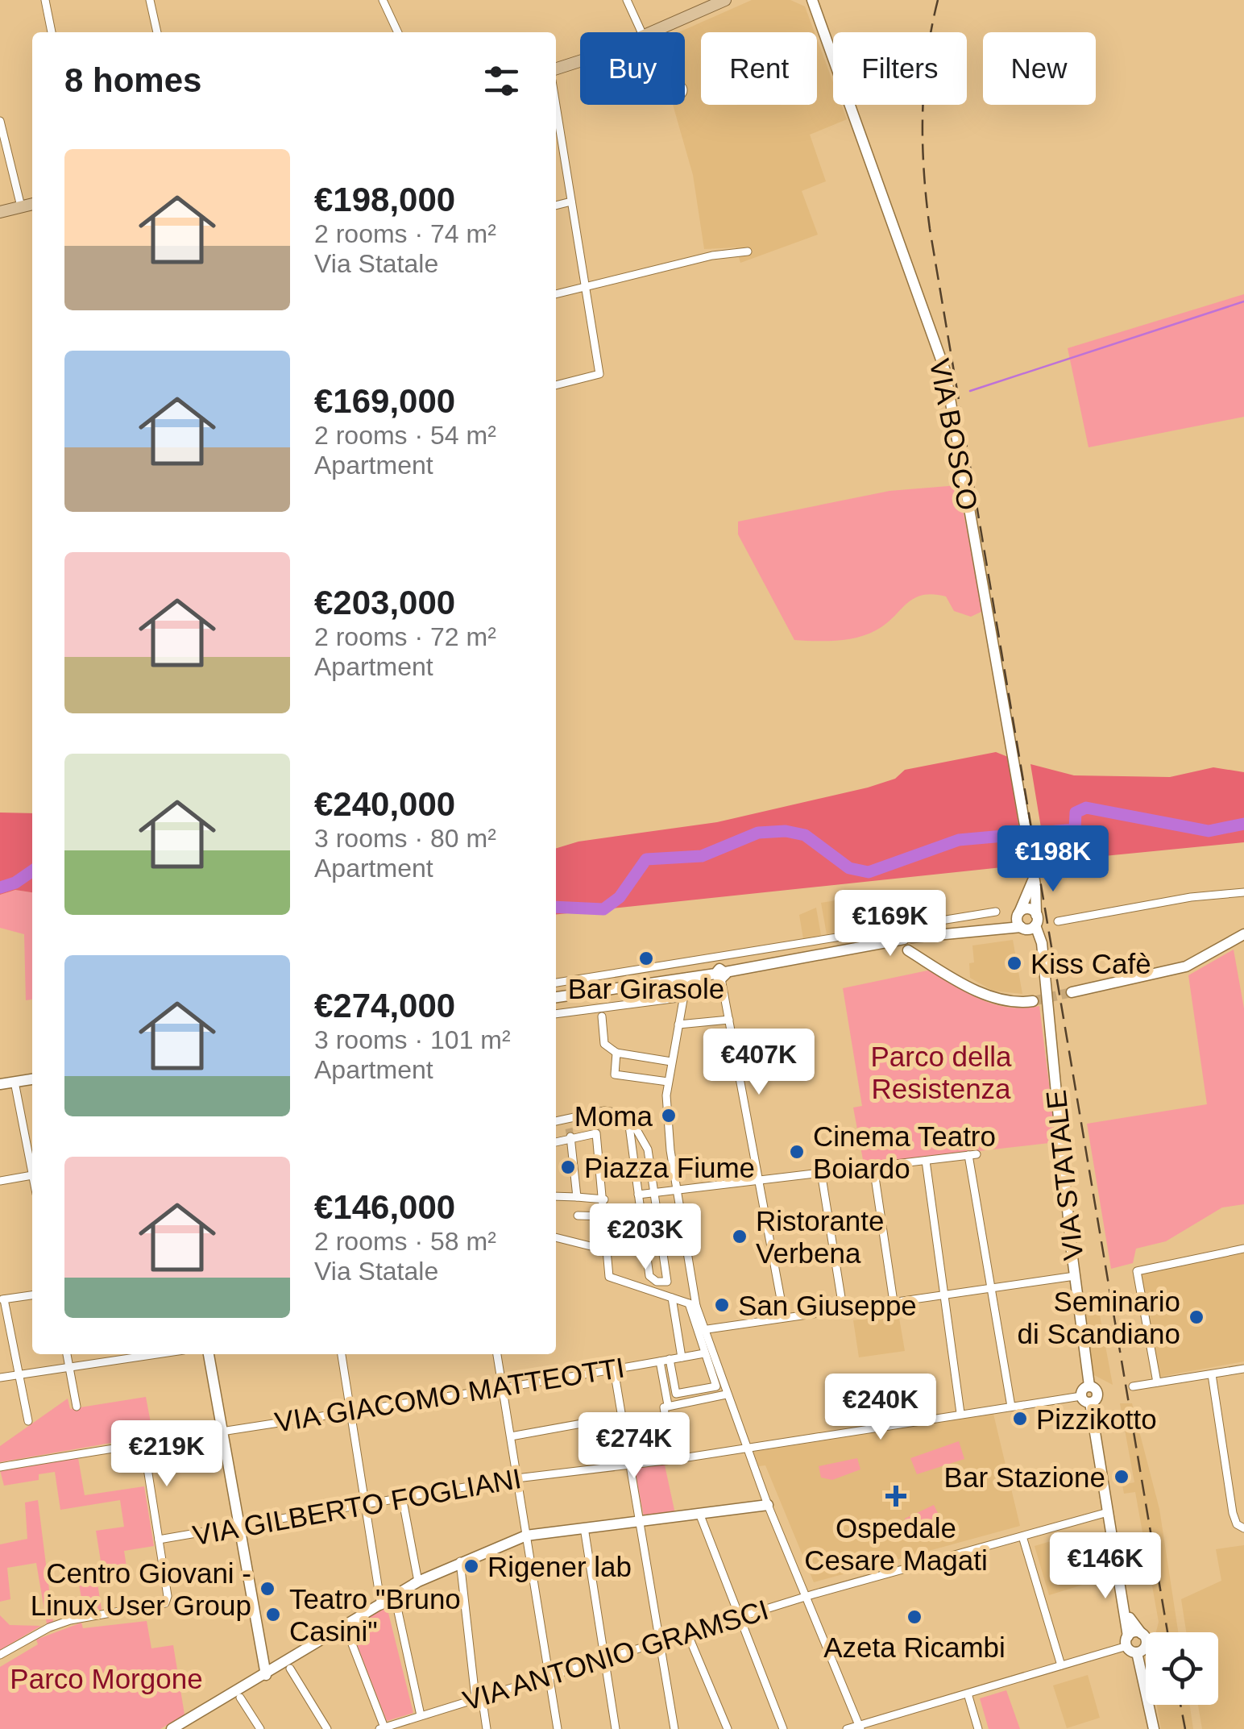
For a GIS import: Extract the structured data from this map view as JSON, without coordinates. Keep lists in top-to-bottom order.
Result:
{
  "streets": {
    "main road": ["VIA BOSCO", "VIA STATALE"],
    "street": ["VIA GIACOMO MATTEOTTI", "VIA GILBERTO FOGLIANI", "VIA ANTONIO GRAMSCI"]
  },
  "crossings": [
    ["VIA BOSCO", "VIA STATALE"],
    ["VIA STATALE", "VIA GILBERTO FOGLIANI"],
    ["VIA STATALE", "VIA ANTONIO GRAMSCI"]
  ],
  "parks": ["Parco della Resistenza", "Parco Morgone"],
  "places": {
    "other": [
      "Bar Girasole",
      "Kiss Cafè",
      "Moma",
      "Cinema Teatro Boiardo",
      "Piazza Fiume",
      "Ristorante Verbena",
      "San Giuseppe",
      "Seminario di Scandiano",
      "Pizzikotto",
      "Bar Stazione",
      "Rigener lab",
      "Centro Giovani - Linux User Group",
      "Teatro \"Bruno Casini\"",
      "Azeta Ricambi"
    ],
    "health": ["Ospedale Cesare Magati"]
  },
  "page": {
    "chip": [
      "Buy",
      "Rent",
      "Filters",
      "New"
    ],
    "heading": "8 homes",
    "list": [
      {
        "name": "€198,000",
        "note": "2 rooms · 74 m² · Via Statale"
      },
      {
        "name": "€169,000",
        "note": "2 rooms · 54 m² · Apartment"
      },
      {
        "name": "€203,000",
        "note": "2 rooms · 72 m² · Apartment"
      },
      {
        "name": "€240,000",
        "note": "3 rooms · 80 m² · Apartment"
      },
      {
        "name": "€274,000",
        "note": "3 rooms · 101 m² · Apartment"
      },
      {
        "name": "€146,000",
        "note": "2 rooms · 58 m² · Via Statale"
      }
    ],
    "price": [
      "€198K",
      "€169K",
      "€407K",
      "€203K",
      "€240K",
      "€274K",
      "€219K",
      "€146K"
    ]
  }
}
